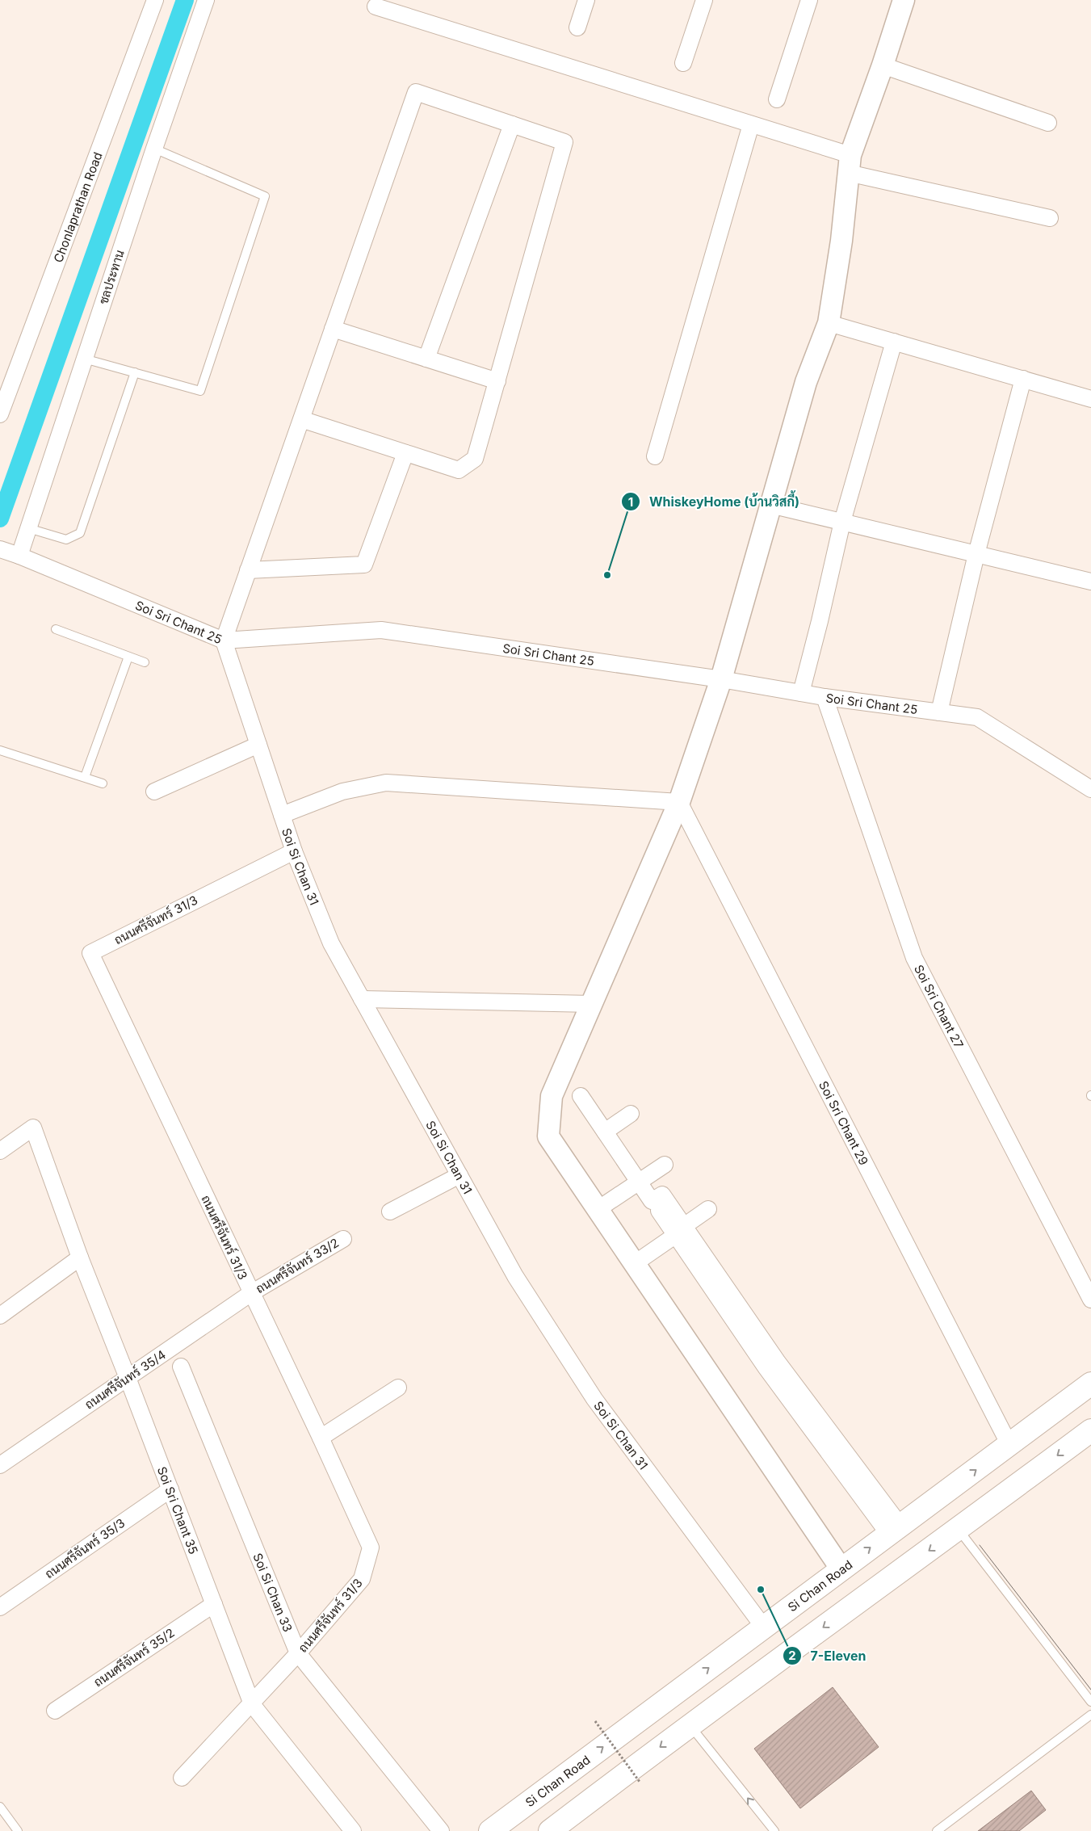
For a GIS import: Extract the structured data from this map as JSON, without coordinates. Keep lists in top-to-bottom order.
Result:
{
  "streets": {
    "main road": ["Si Chan Road"],
    "street": [
      "Chonlaprathan Road",
      "ชลประทาน",
      "Soi Sri Chant 25",
      "Soi Si Chan 31",
      "ถนนศรีจันทร์ 31/3",
      "Soi Sri Chant 27",
      "Soi Sri Chant 29",
      "ถนนศรีจันทร์ 33/2",
      "ถนนศรีจันทร์ 35/4",
      "Soi Sri Chant 35",
      "ถนนศรีจันทร์ 35/3",
      "Soi Si Chan 33",
      "ถนนศรีจันทร์ 35/2"
    ]
  },
  "crossings": [
    ["ชลประทาน", "Soi Sri Chant 25"],
    ["Soi Sri Chant 25", "Soi Si Chan 31"],
    ["Soi Sri Chant 25", "Soi Sri Chant 27"],
    ["Soi Si Chan 31", "ถนนศรีจันทร์ 31/3"],
    ["Soi Si Chan 31", "Si Chan Road"],
    ["ถนนศรีจันทร์ 31/3", "ถนนศรีจันทร์ 33/2"],
    ["ถนนศรีจันทร์ 31/3", "ถนนศรีจันทร์ 35/4"],
    ["ถนนศรีจันทร์ 31/3", "Soi Sri Chant 35"],
    ["ถนนศรีจันทร์ 31/3", "Soi Si Chan 33"],
    ["Soi Sri Chant 29", "Si Chan Road"],
    ["ถนนศรีจันทร์ 33/2", "ถนนศรีจันทร์ 35/4"],
    ["ถนนศรีจันทร์ 35/4", "Soi Sri Chant 35"],
    ["Soi Sri Chant 35", "ถนนศรีจันทร์ 35/3"],
    ["Soi Sri Chant 35", "ถนนศรีจันทร์ 35/2"]
  ],
  "places": ["WhiskeyHome (บ้านวิสกี้)", "7-Eleven"]
}
